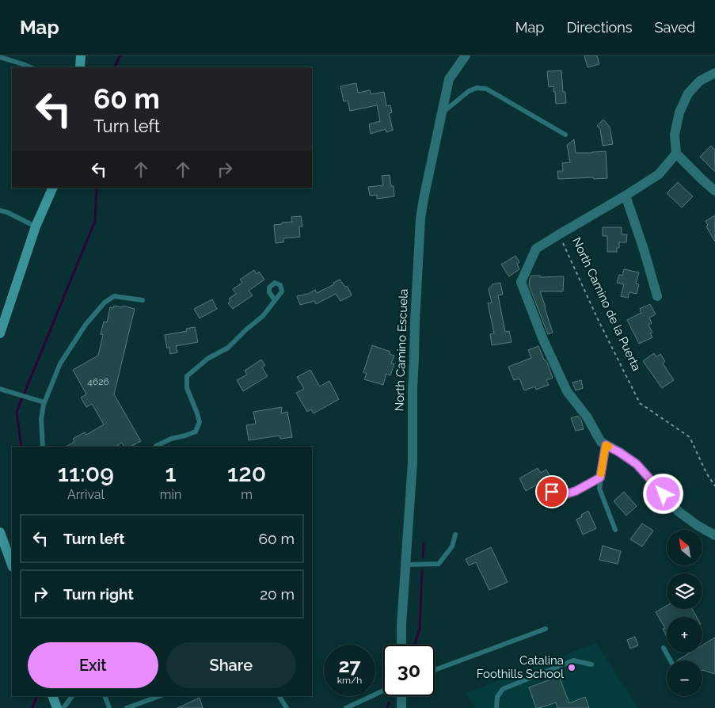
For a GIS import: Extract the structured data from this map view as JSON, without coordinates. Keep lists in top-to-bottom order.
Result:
{
  "streets": {
    "street": ["North Camino de la Puerta", "North Camino Escuela"]
  },
  "places": ["Catalina Foothills School"],
  "house_numbers": ["4626"],
  "north": "top left",
  "page": {
    "header": "Map",
    "nav": ["Map", "Directions", "Saved"],
    "turn": ["60 m", "Turn left"],
    "eta": [
      "11:09",
      "Arrival",
      "1",
      "min",
      "120",
      "m"
    ],
    "list": [
      {
        "name": "Turn left",
        "value": "60 m"
      },
      {
        "name": "Turn right",
        "value": "20 m"
      }
    ],
    "map_buttons": ["+", "−"],
    "buttons": ["Exit", "Share"],
    "speed": "27 km/h",
    "limit": "30"
  }
}
